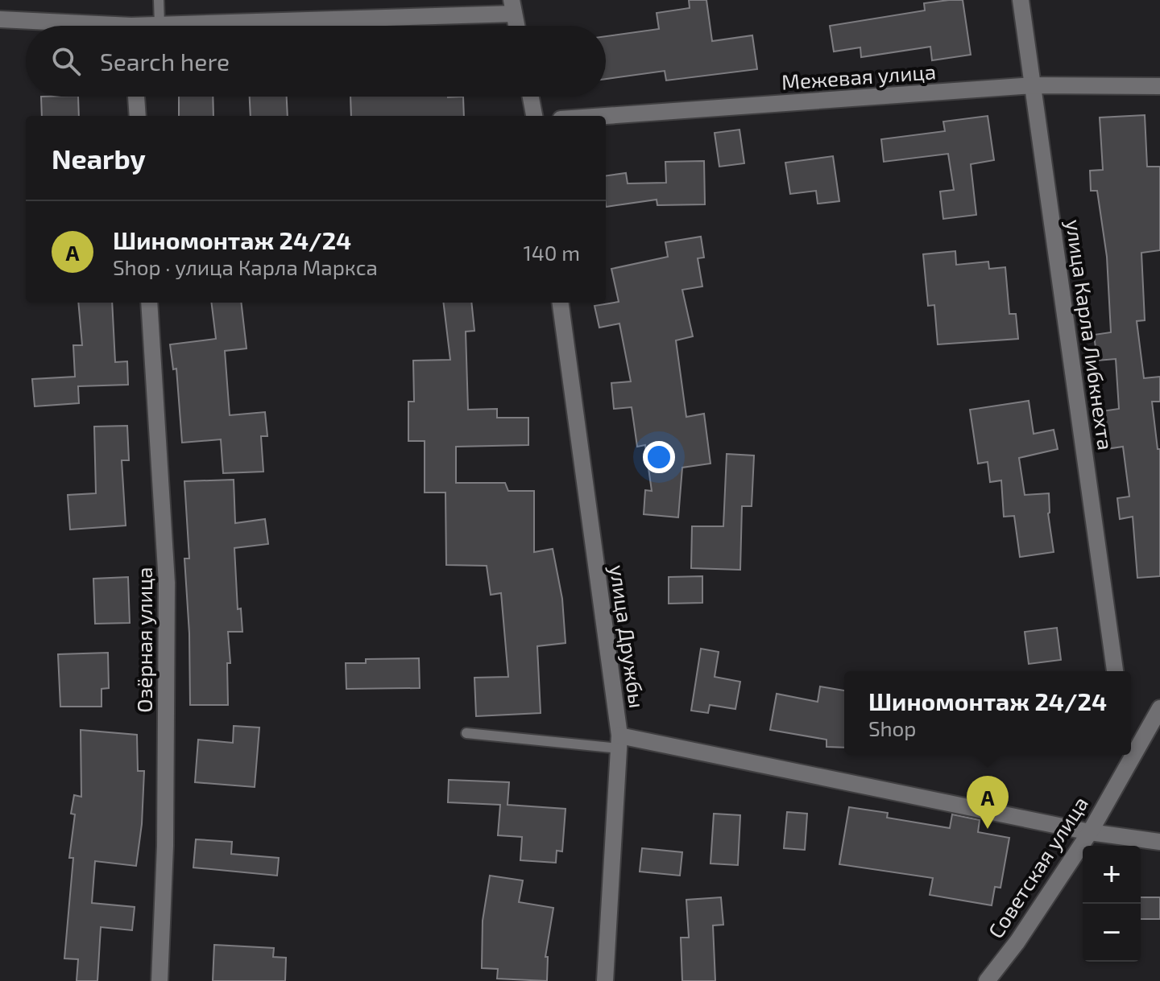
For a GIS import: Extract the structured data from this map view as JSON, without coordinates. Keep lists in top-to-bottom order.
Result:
{
  "streets": {
    "street": [
      "Межевая улица",
      "улица Карла Либкнехта",
      "улица Дружбы",
      "Озёрная улица",
      "Советская улица"
    ]
  },
  "crossings": [
    ["Межевая улица", "улица Карла Либкнехта"]
  ],
  "page": {
    "search": "Search here",
    "heading": "Nearby",
    "list": [
      {
        "mark": "A",
        "name": "Шиномонтаж 24/24",
        "note": "Shop · улица Карла Маркса",
        "value": "140 m"
      }
    ],
    "popup": ["Шиномонтаж 24/24", "Shop"],
    "pins": "A",
    "map_buttons": ["+", "−"]
  }
}
